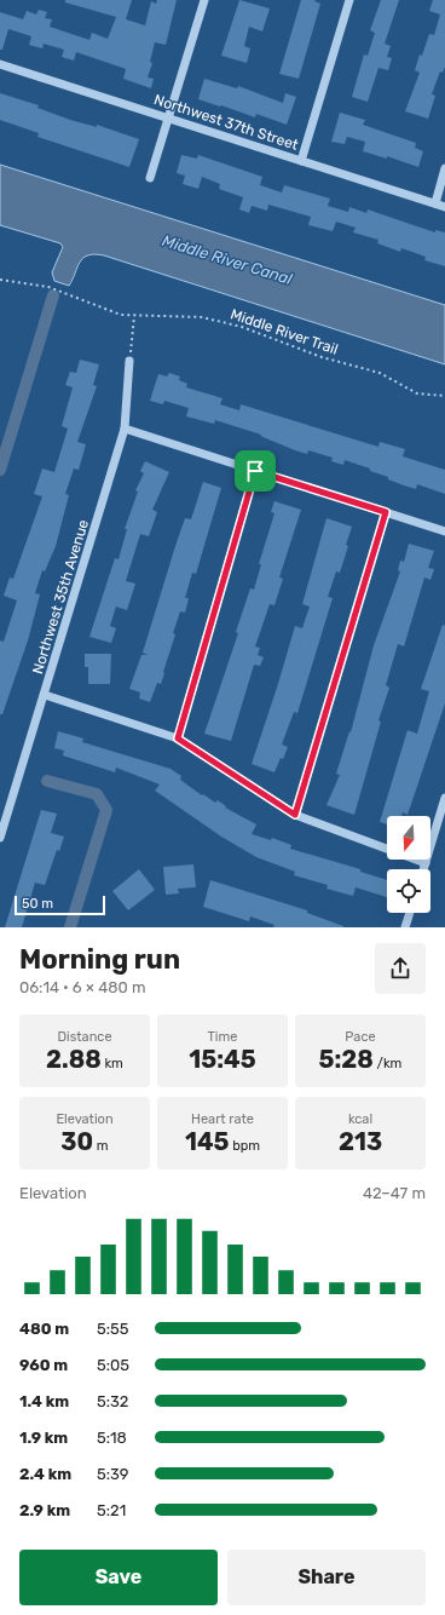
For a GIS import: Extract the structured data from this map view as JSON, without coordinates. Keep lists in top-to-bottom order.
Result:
{
  "streets": {
    "street": ["Northwest 37th Street", "Northwest 35th Avenue"],
    "path": ["Middle River Trail"]
  },
  "water": ["Middle River Canal"],
  "scale_bar": "50 m",
  "north": "bottom",
  "page": {
    "scale": "50 m",
    "heading": ["Morning run", "06:14 · 6 × 480 m"],
    "stats": [
      ["Distance", "2.88 km"],
      ["Time", "15:45"],
      ["Pace", "5:28 /km"],
      ["Elevation", "30 m"],
      ["Heart rate", "145 bpm"],
      ["kcal", "213"]
    ],
    "chart": ["Elevation", "42–47 m"],
    "list": [
      {
        "name": "480 m",
        "note": "5:55"
      },
      {
        "name": "960 m",
        "note": "5:05"
      },
      {
        "name": "1.4 km",
        "note": "5:32"
      },
      {
        "name": "1.9 km",
        "note": "5:18"
      },
      {
        "name": "2.4 km",
        "note": "5:39"
      },
      {
        "name": "2.9 km",
        "note": "5:21"
      }
    ],
    "buttons": ["Save", "Share"]
  }
}
